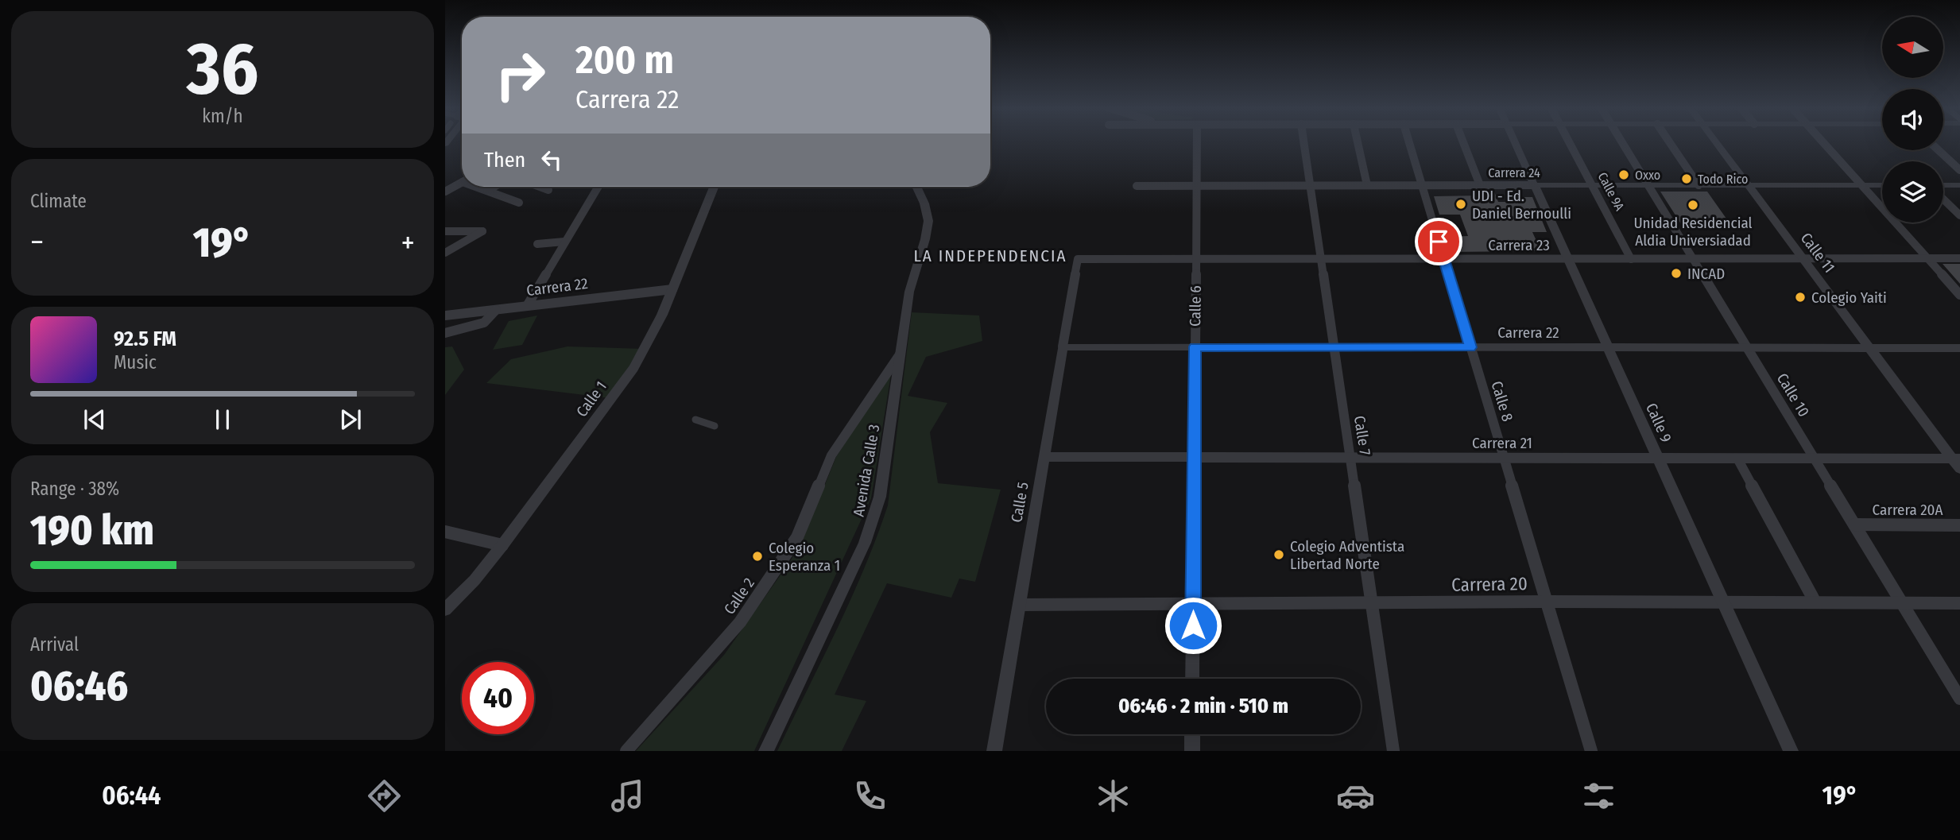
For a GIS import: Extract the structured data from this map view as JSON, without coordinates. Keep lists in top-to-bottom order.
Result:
{
  "streets": {
    "street": [
      "Carrera 24",
      "Calle 9A",
      "Carrera 23",
      "Calle 11",
      "Carrera 22",
      "Calle 6",
      "Calle 10",
      "Calle 1",
      "Calle 8",
      "Calle 9",
      "Calle 7",
      "Carrera 21",
      "Avenida Calle 3",
      "Calle 5",
      "Carrera 20A",
      "Carrera 20",
      "Calle 2"
    ]
  },
  "crossings": [
    ["Carrera 24", "Calle 9A"],
    ["Carrera 24", "Calle 11"],
    ["Carrera 24", "Calle 6"],
    ["Carrera 24", "Calle 10"],
    ["Carrera 24", "Calle 8"],
    ["Carrera 24", "Calle 9"],
    ["Carrera 24", "Calle 7"],
    ["Calle 9A", "Carrera 23"],
    ["Carrera 23", "Calle 11"],
    ["Carrera 23", "Calle 6"],
    ["Carrera 23", "Calle 10"],
    ["Carrera 23", "Calle 8"],
    ["Carrera 23", "Calle 9"],
    ["Carrera 23", "Calle 7"],
    ["Carrera 23", "Calle 5"],
    ["Calle 11", "Carrera 22"],
    ["Calle 11", "Carrera 21"],
    ["Carrera 22", "Calle 6"],
    ["Carrera 22", "Calle 10"],
    ["Carrera 22", "Calle 1"],
    ["Carrera 22", "Calle 8"],
    ["Carrera 22", "Calle 9"],
    ["Carrera 22", "Calle 7"],
    ["Carrera 22", "Calle 5"],
    ["Calle 6", "Carrera 21"],
    ["Calle 6", "Carrera 20"],
    ["Calle 10", "Carrera 21"],
    ["Calle 10", "Carrera 20A"],
    ["Calle 10", "Carrera 20"],
    ["Calle 8", "Carrera 21"],
    ["Calle 8", "Carrera 20"],
    ["Calle 9", "Carrera 21"],
    ["Calle 9", "Carrera 20"],
    ["Calle 7", "Carrera 21"],
    ["Calle 7", "Carrera 20"],
    ["Carrera 21", "Calle 5"],
    ["Avenida Calle 3", "Calle 2"],
    ["Calle 5", "Carrera 20"]
  ],
  "districts": ["LA INDEPENDENCIA"],
  "places": [
    "Oxxo",
    "Todo Rico",
    "UDI - Ed. Daniel Bernoulli",
    "Unidad Residencial Aldia Universiadad",
    "INCAD",
    "Colegio Yaiti",
    "Colegio Adventista Libertad Norte",
    "Colegio Esperanza 1"
  ],
  "north": "left",
  "page": {
    "tile": [
      ["36", "km/h"],
      "Climate",
      ["Range · 38%", "190 km"],
      ["Arrival", "06:46"]
    ],
    "turn": ["200 m", "Carrera 22"],
    "then": "Then",
    "heat": ["−", "19°", "+"],
    "song": ["92.5 FM", "Music"],
    "limit": "40",
    "trip": "06:46 · 2 min · 510 m",
    "tabs": ["06:44", "19°"]
  }
}
